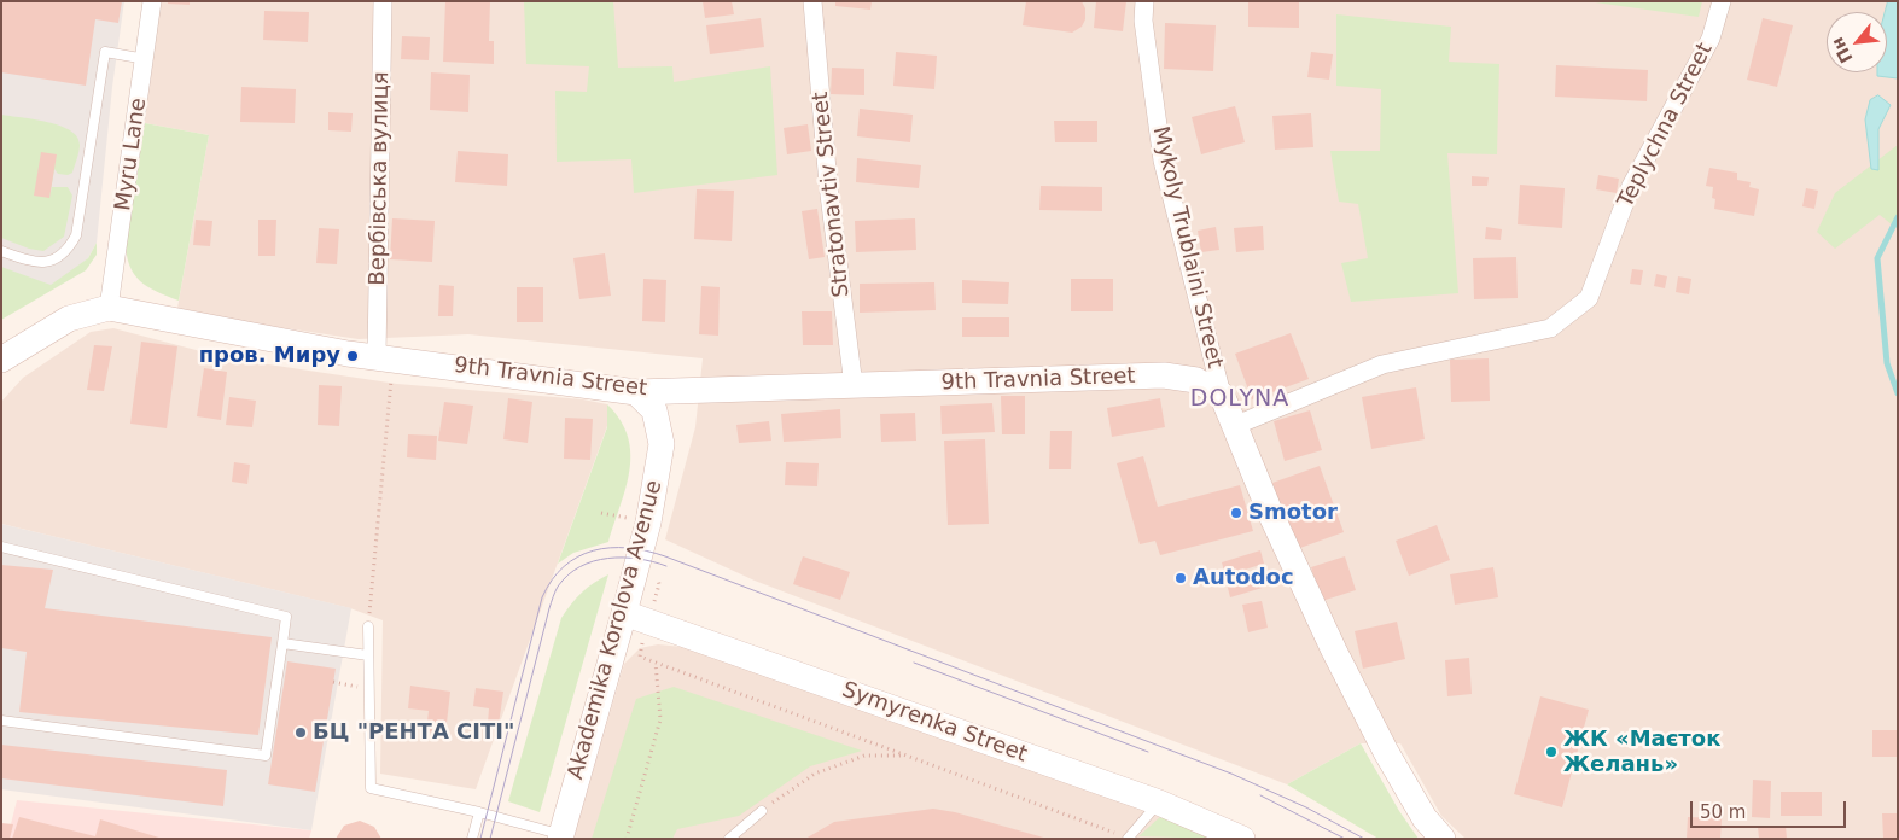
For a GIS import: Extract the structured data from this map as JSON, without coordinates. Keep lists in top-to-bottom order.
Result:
{
  "streets": {
    "main road": [
      "Mykoly Trublaini Street",
      "9th Travnia Street",
      "Akademika Korolova Avenue",
      "Symyrenka Street"
    ],
    "street": [
      "Teplychna Street",
      "Myru Lane",
      "Вербівська вулиця",
      "Stratonavtiv Street"
    ]
  },
  "crossings": [
    ["Teplychna Street", "Mykoly Trublaini Street"],
    ["Myru Lane", "9th Travnia Street"],
    ["Вербівська вулиця", "9th Travnia Street"],
    ["Stratonavtiv Street", "9th Travnia Street"],
    ["Mykoly Trublaini Street", "9th Travnia Street"],
    ["9th Travnia Street", "Akademika Korolova Avenue"],
    ["Akademika Korolova Avenue", "Symyrenka Street"]
  ],
  "districts": ["DOLYNA"],
  "places": [
    "пров. Миру",
    "Smotor",
    "Autodoc",
    "БЦ \"РЕНТА СІТІ\"",
    "ЖК «Маєток Желань»"
  ],
  "scale_bar": "50 m",
  "north": "bottom left"
}
